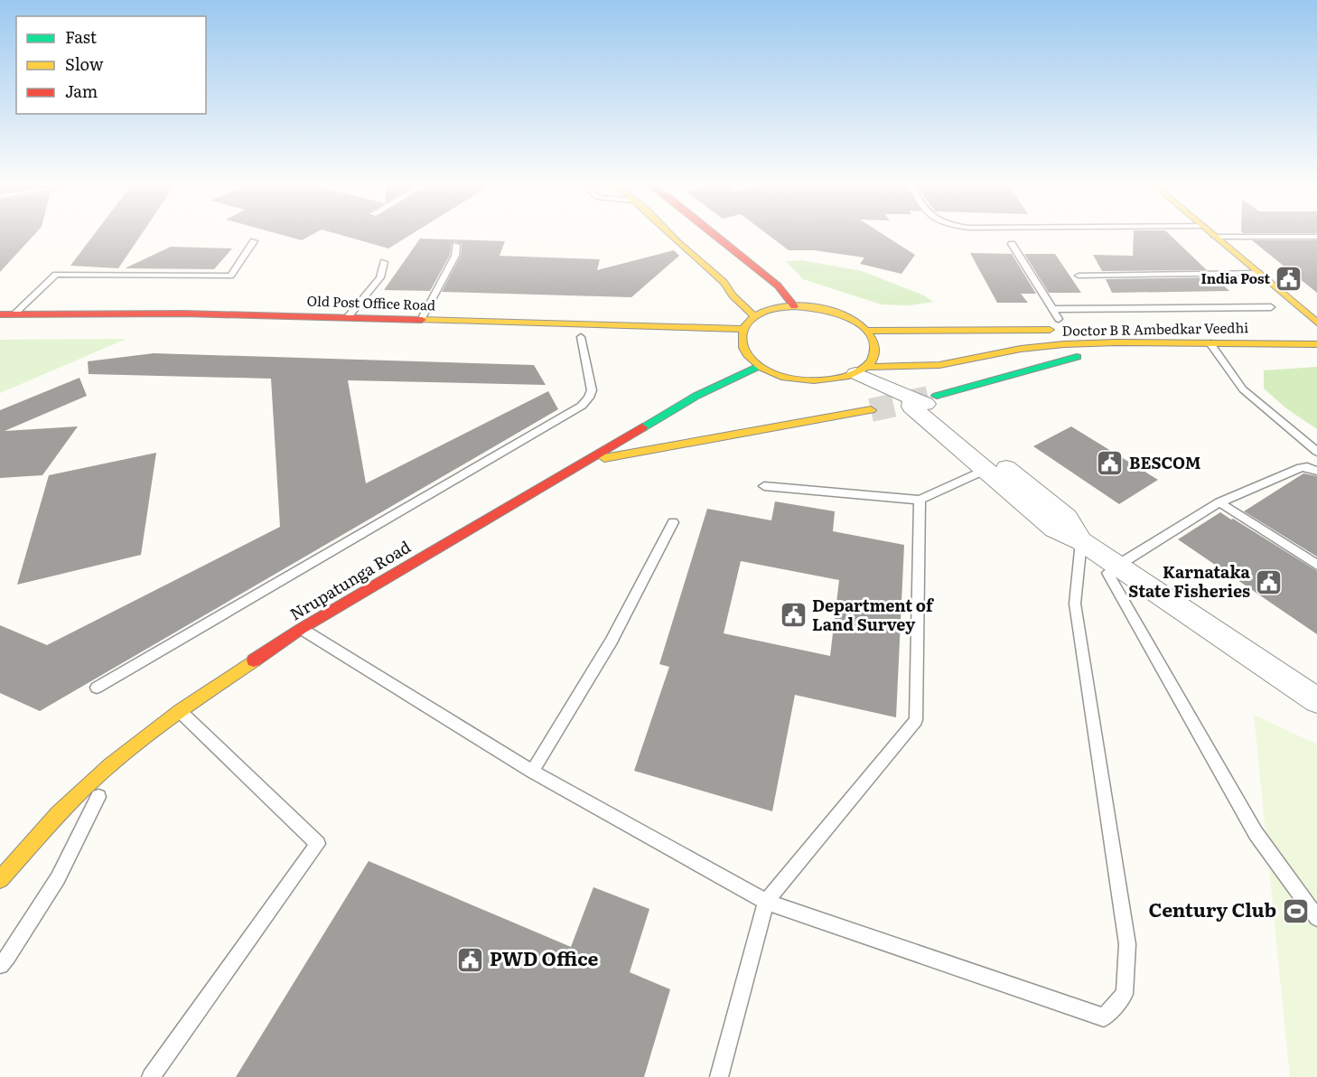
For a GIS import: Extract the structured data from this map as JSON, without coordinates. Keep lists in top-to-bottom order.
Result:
{
  "streets": {
    "main road": ["Old Post Office Road", "Doctor B R Ambedkar Veedhi", "Nrupatunga Road"]
  },
  "crossings": [
    ["Doctor B R Ambedkar Veedhi", "Nrupatunga Road"]
  ],
  "places": {
    "public building": [
      "India Post",
      "BESCOM",
      "Karnataka State Fisheries",
      "Department of Land Survey",
      "PWD Office"
    ],
    "sports": ["Century Club"]
  },
  "legend": ["Fast", "Slow", "Jam"]
}
